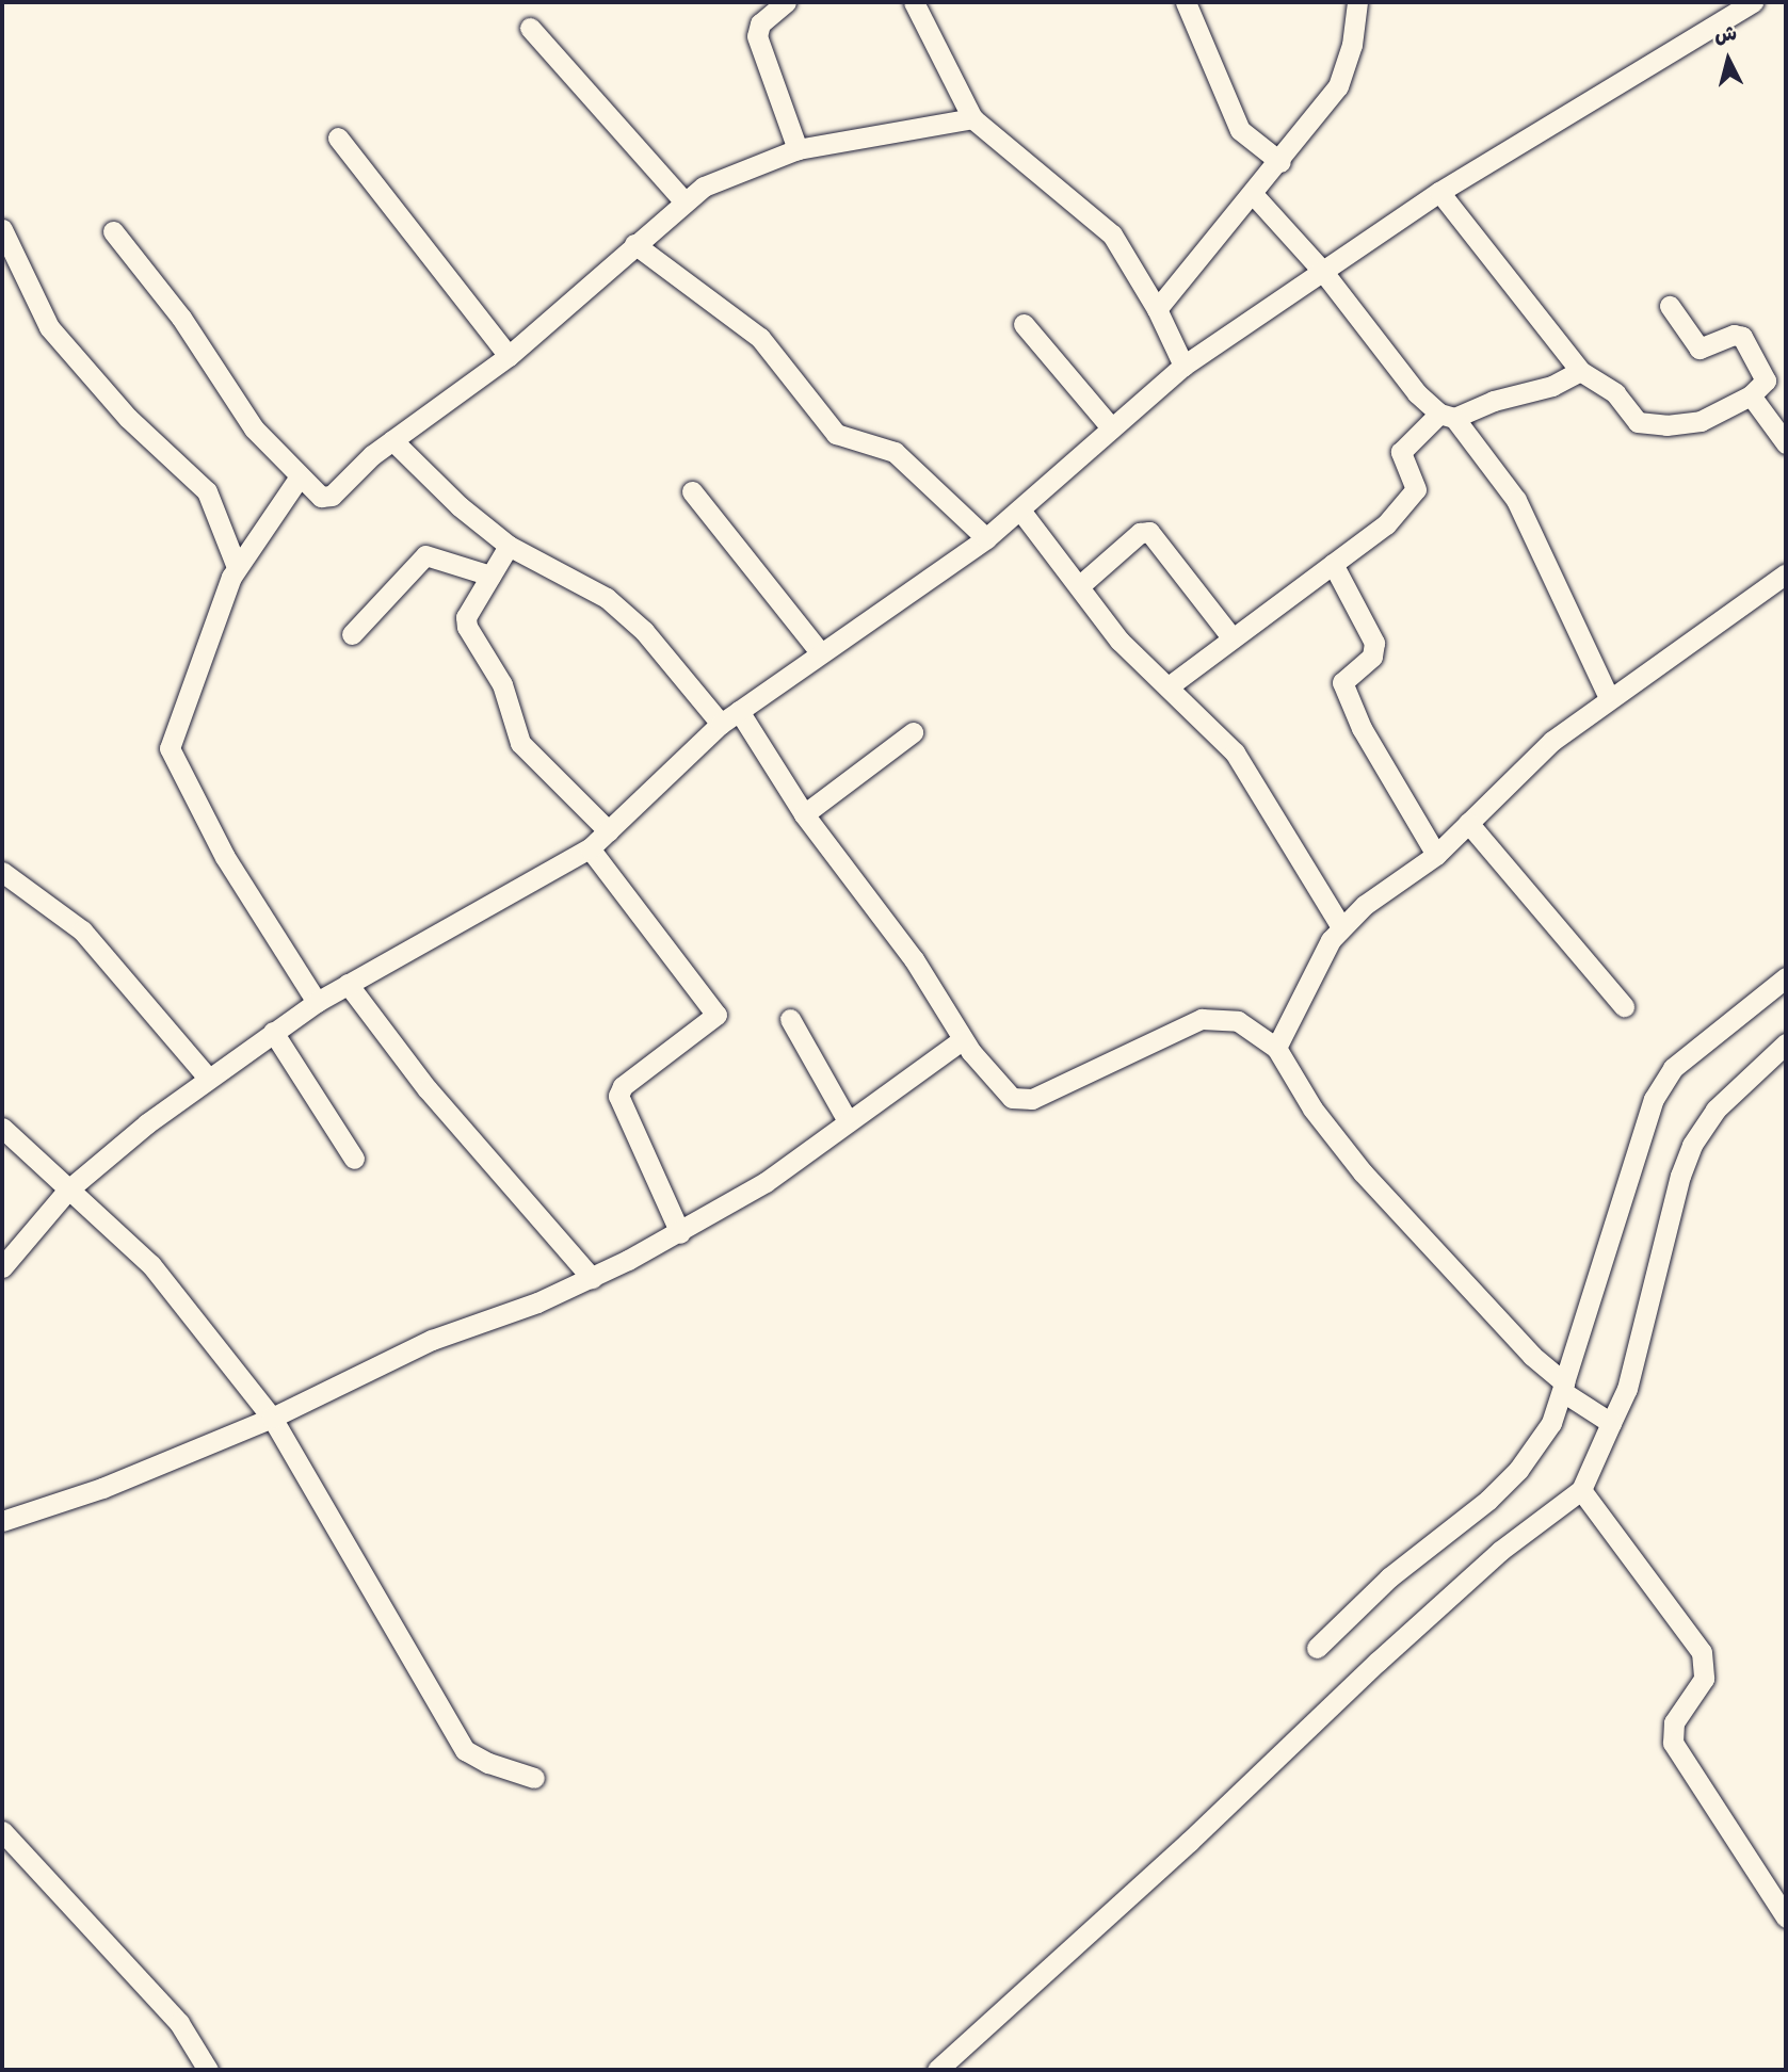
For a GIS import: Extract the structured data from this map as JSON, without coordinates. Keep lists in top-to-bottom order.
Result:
{
  "north": "top"
}
